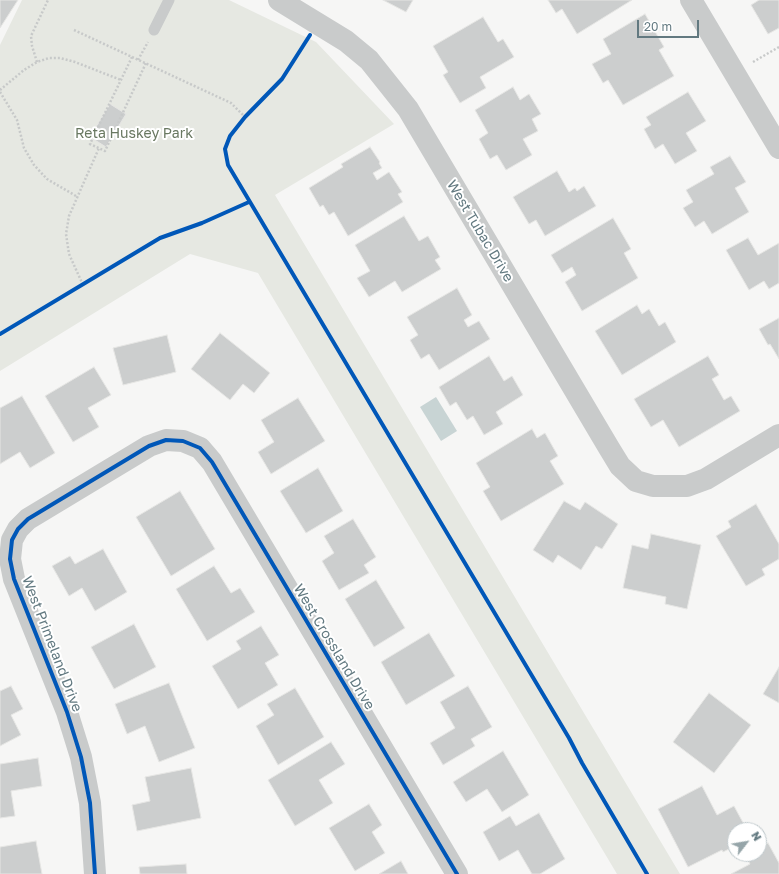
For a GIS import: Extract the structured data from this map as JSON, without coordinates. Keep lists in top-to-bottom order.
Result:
{
  "streets": {
    "street": ["West Tubac Drive", "West Primeland Drive", "West Crossland Drive"]
  },
  "crossings": [
    ["West Primeland Drive", "West Crossland Drive"]
  ],
  "parks": ["Reta Huskey Park"],
  "scale_bar": "20 m",
  "north": "top right"
}
